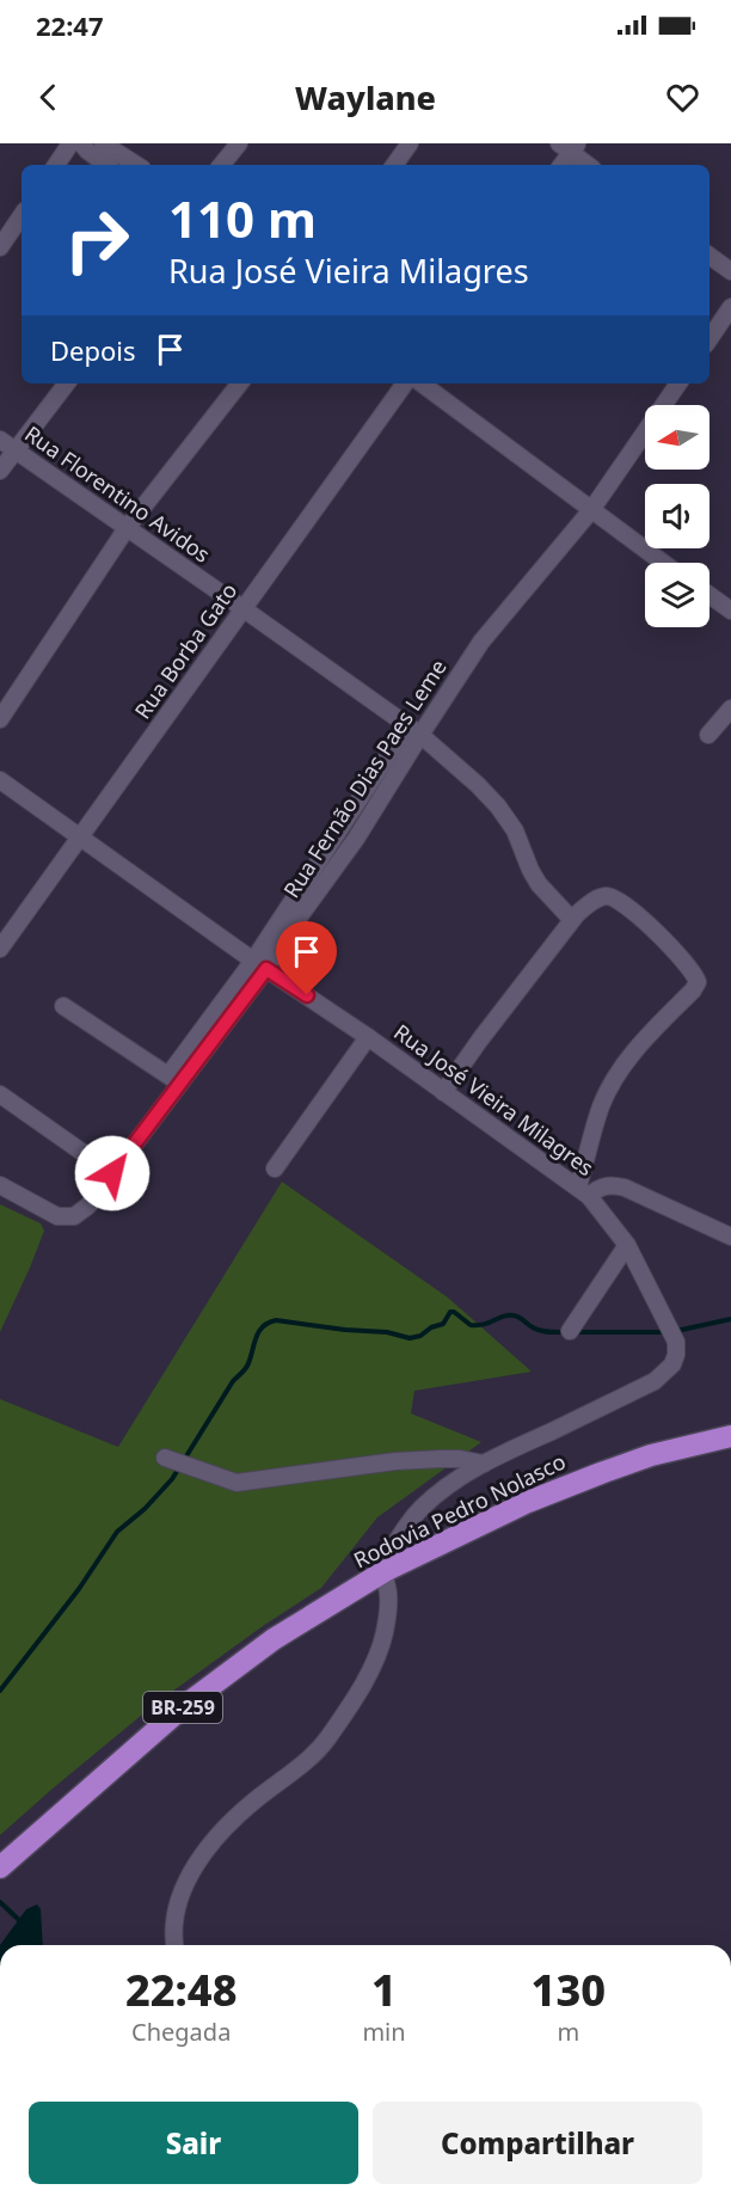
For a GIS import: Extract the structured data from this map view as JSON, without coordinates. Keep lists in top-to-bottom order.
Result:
{
  "streets": {
    "highway": ["Rodovia Pedro Nolasco", "BR-259"],
    "street": [
      "Rua Florentino Avidos",
      "Rua Borba Gato",
      "Rua Fernão Dias Paes Leme",
      "Rua José Vieira Milagres"
    ]
  },
  "crossings": [
    ["Rua Florentino Avidos", "Rua Borba Gato"],
    ["Rua Florentino Avidos", "Rua Fernão Dias Paes Leme"],
    ["Rua Borba Gato", "Rua José Vieira Milagres"],
    ["Rua Fernão Dias Paes Leme", "Rua José Vieira Milagres"],
    ["Rua José Vieira Milagres", "Rodovia Pedro Nolasco"]
  ],
  "north": "left",
  "page": {
    "status": "22:47",
    "header": "Waylane",
    "turn": ["110 m", "Rua José Vieira Milagres"],
    "then": "Depois",
    "eta": [
      "22:48",
      "Chegada",
      "1",
      "min",
      "130",
      "m"
    ],
    "buttons": ["Sair", "Compartilhar"]
  }
}
